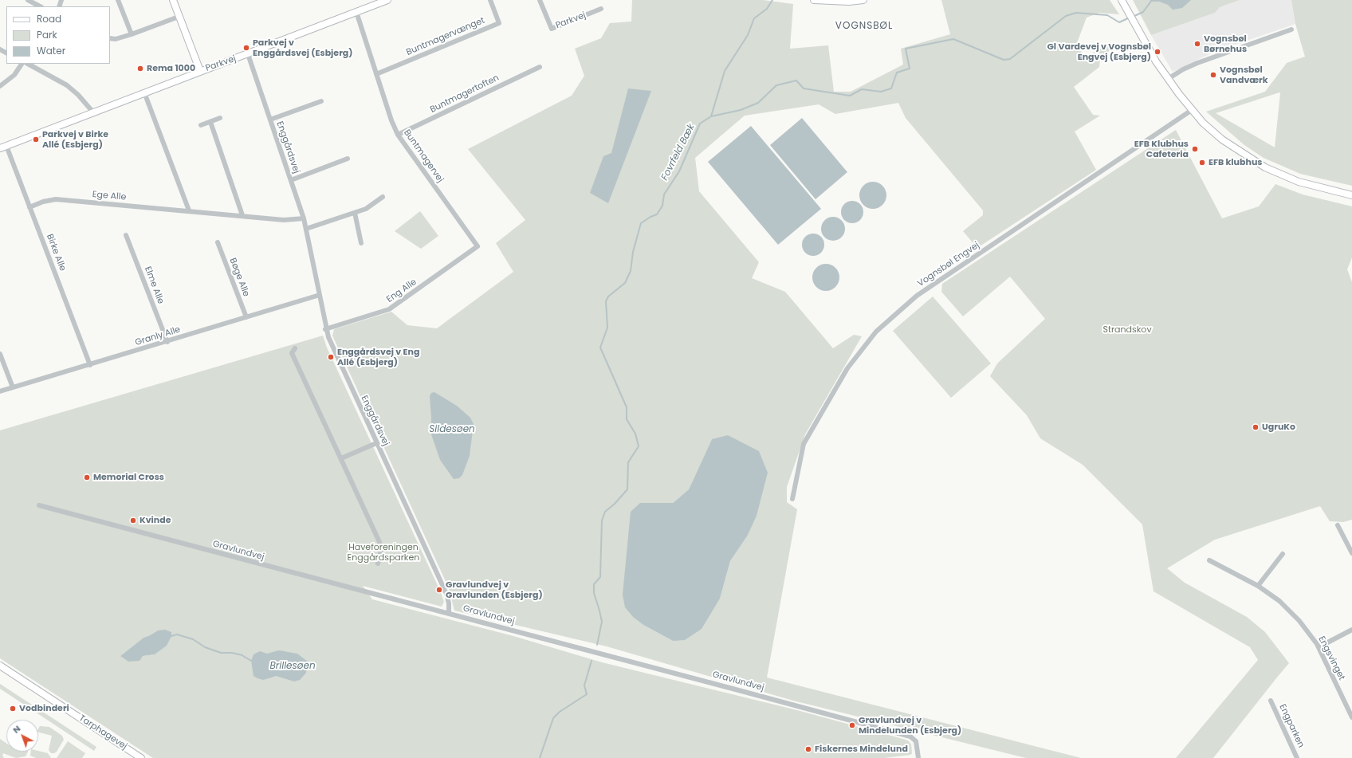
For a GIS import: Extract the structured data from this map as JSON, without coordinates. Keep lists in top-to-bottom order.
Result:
{
  "streets": {
    "street": [
      "Parkvej",
      "Buntmagervænget",
      "Buntmagertoften",
      "Enggårdsvej",
      "Buntmagervej",
      "Ege Alle",
      "Birke Alle",
      "Vognsbøl Engvej",
      "Bøge Alle",
      "Elme Alle",
      "Eng Alle",
      "Granly Alle",
      "Gravlundvej",
      "Engsvinget",
      "Engparken",
      "Tarphagevej"
    ]
  },
  "crossings": [
    ["Parkvej", "Enggårdsvej"],
    ["Parkvej", "Buntmagervej"],
    ["Parkvej", "Birke Alle"],
    ["Buntmagervænget", "Buntmagervej"],
    ["Buntmagertoften", "Buntmagervej"],
    ["Enggårdsvej", "Ege Alle"],
    ["Enggårdsvej", "Eng Alle"],
    ["Enggårdsvej", "Granly Alle"],
    ["Enggårdsvej", "Gravlundvej"],
    ["Buntmagervej", "Eng Alle"],
    ["Ege Alle", "Birke Alle"],
    ["Birke Alle", "Granly Alle"],
    ["Bøge Alle", "Granly Alle"],
    ["Elme Alle", "Granly Alle"]
  ],
  "districts": ["VOGNSBØL"],
  "water": ["Fovrfeld Bæk", "Sildesøen", "Brillesøen"],
  "parks": ["Strandskov", "Haveforeningen Enggårdsparken"],
  "places": [
    "Vognsbøl Børnehus",
    "Parkvej v Enggårdsvej (Esbjerg)",
    "Gl Vardevej v Vognsbøl Engvej (Esbjerg)",
    "Rema 1000",
    "Vognsbøl Vandværk",
    "Parkvej v Birke Allé (Esbjerg)",
    "EFB Klubhus Cafeteria",
    "EFB klubhus",
    "Enggårdsvej v Eng Allé (Esbjerg)",
    "UgruKo",
    "Memorial Cross",
    "Kvinde",
    "Gravlundvej v Gravlunden (Esbjerg)",
    "Vodbinderi",
    "Gravlundvej v Mindelunden (Esbjerg)",
    "Fiskernes Mindelund"
  ],
  "legend": ["Road", "Park", "Water"],
  "north": "top left"
}
